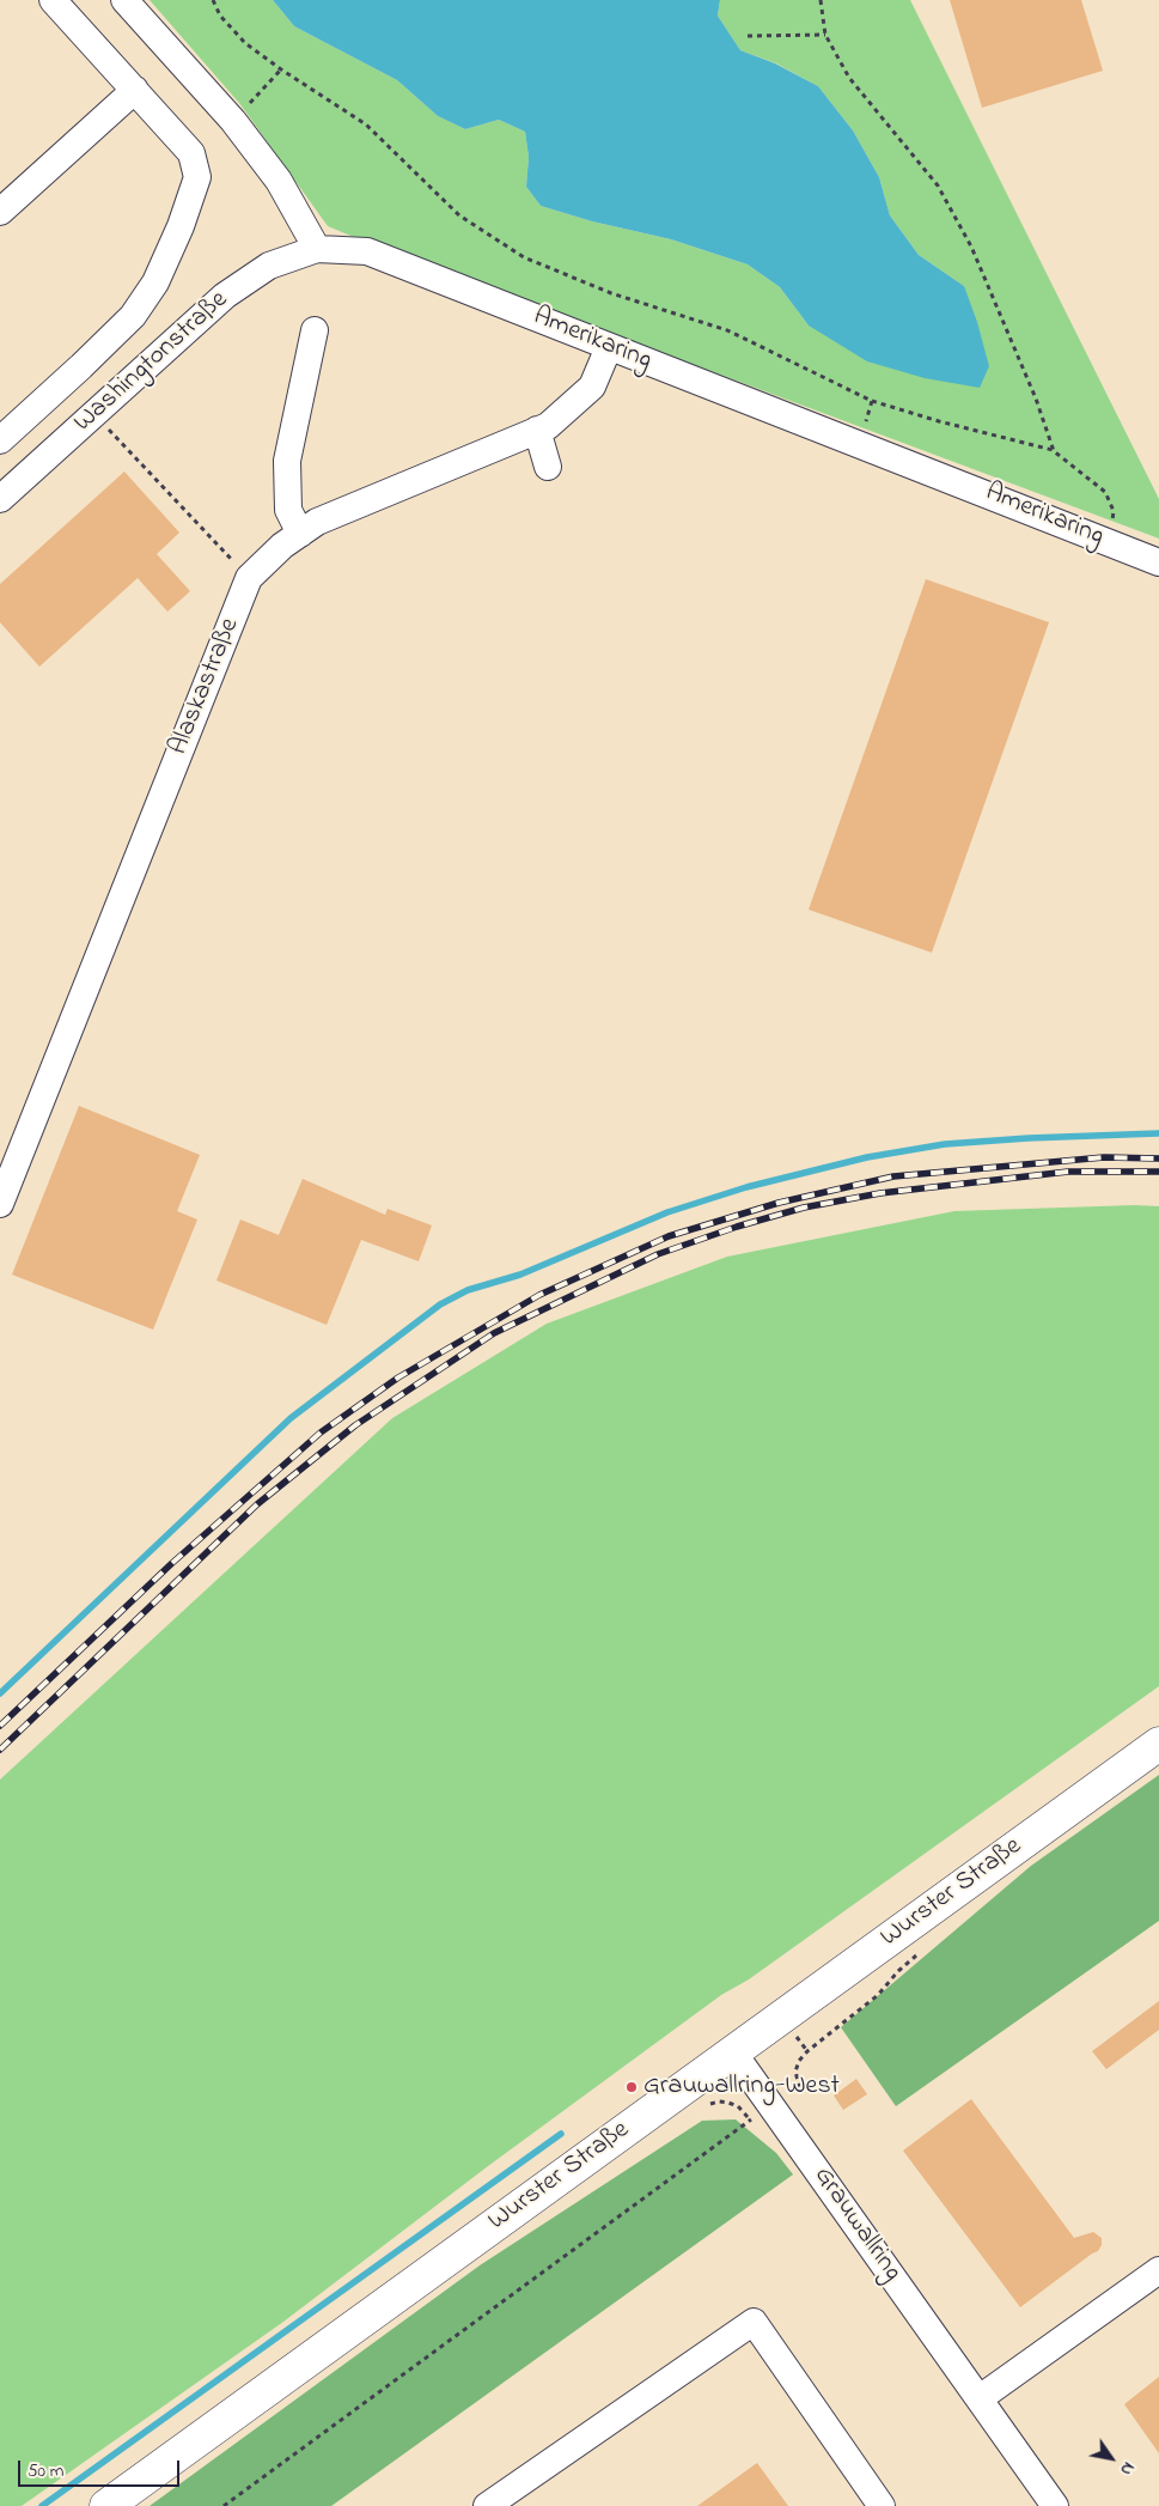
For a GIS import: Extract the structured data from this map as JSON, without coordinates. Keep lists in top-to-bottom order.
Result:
{
  "streets": {
    "main road": ["Wurster Straße"],
    "street": [
      "Amerikaring",
      "Washingtonstraße",
      "Alaskastraße",
      "Grauwallring"
    ]
  },
  "crossings": [
    ["Amerikaring", "Washingtonstraße"],
    ["Amerikaring", "Alaskastraße"],
    ["Wurster Straße", "Grauwallring"]
  ],
  "places": ["Grauwallring-West"],
  "scale_bar": "50 m",
  "north": "bottom right"
}
